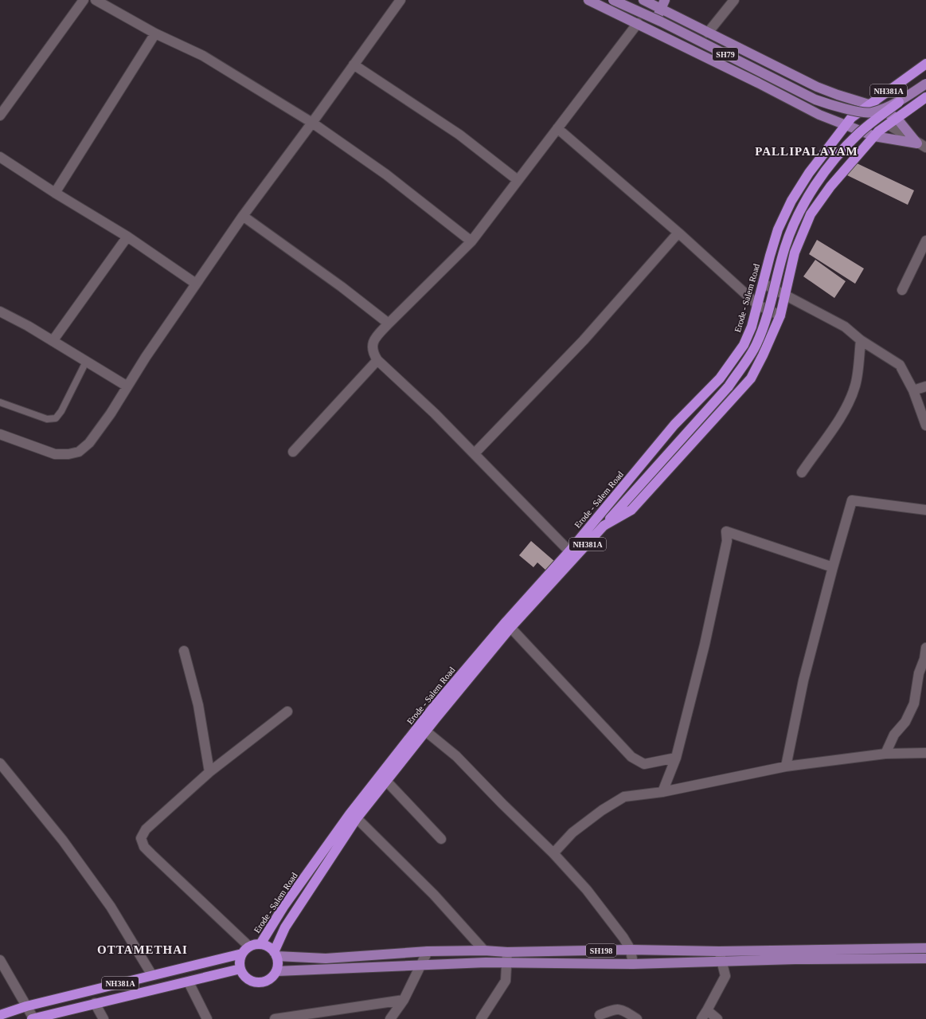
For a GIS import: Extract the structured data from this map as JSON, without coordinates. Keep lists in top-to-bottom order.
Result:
{
  "streets": {
    "highway": ["NH381A", "Erode - Salem Road"],
    "main road": ["SH79", "SH198"]
  },
  "crossings": [
    ["NH381A", "Erode - Salem Road"],
    ["NH381A", "SH198"],
    ["Erode - Salem Road", "SH198"]
  ],
  "districts": ["PALLIPALAYAM", "OTTAMETHAI"]
}
